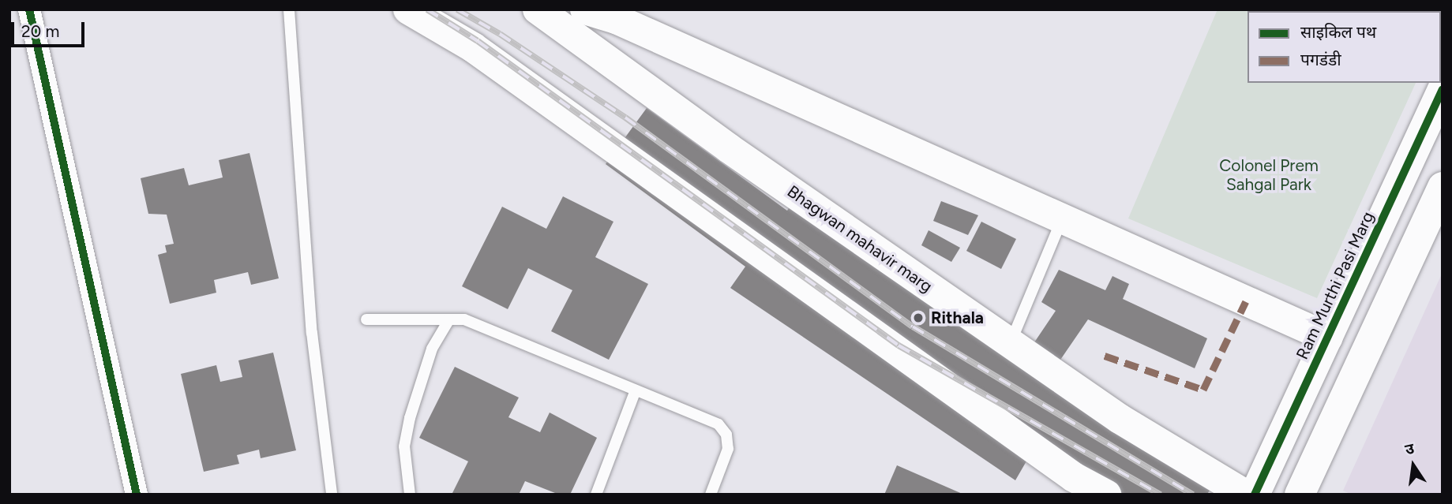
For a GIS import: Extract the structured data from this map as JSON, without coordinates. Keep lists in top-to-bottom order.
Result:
{
  "streets": {
    "main road": ["Bhagwan mahavir marg", "Ram Murthi Pasi Marg"]
  },
  "parks": ["Colonel Prem Sahgal Park"],
  "places": ["Rithala"],
  "legend": ["साइकिल पथ", "पगडंडी"],
  "scale_bar": "20 m",
  "north": "top"
}
